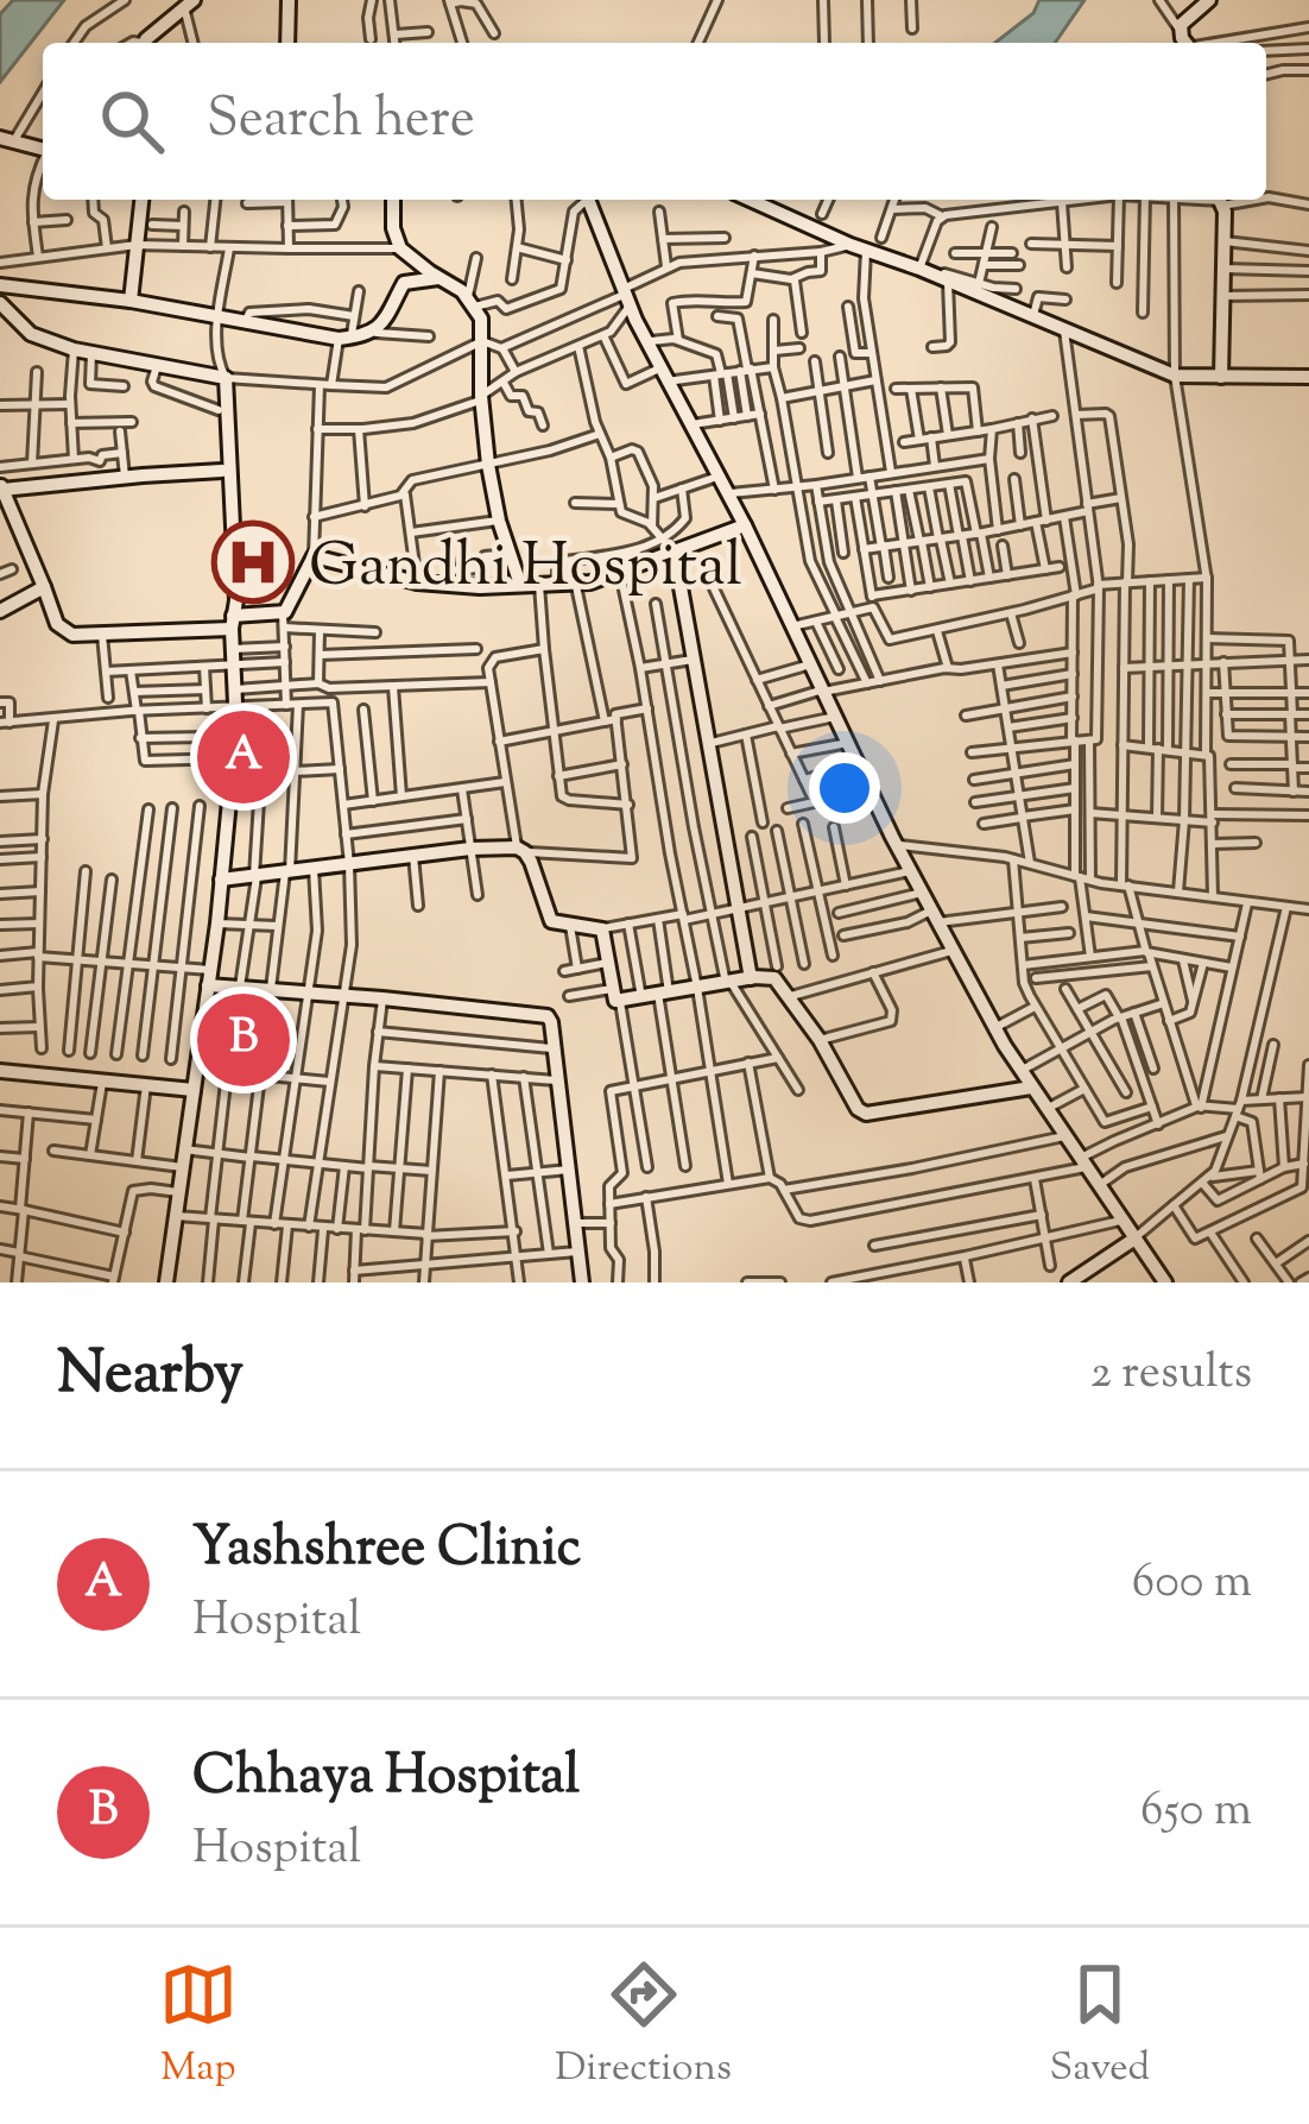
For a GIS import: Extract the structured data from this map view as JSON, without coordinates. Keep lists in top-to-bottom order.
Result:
{
  "places": {
    "hospital": ["Gandhi Hospital"]
  },
  "page": {
    "search": "Search here",
    "pins": ["A", "B"],
    "heading": ["Nearby", "2 results"],
    "list": [
      {
        "mark": "A",
        "name": "Yashshree Clinic",
        "note": "Hospital",
        "value": "600 m"
      },
      {
        "mark": "B",
        "name": "Chhaya Hospital",
        "note": "Hospital",
        "value": "650 m"
      }
    ],
    "nav": ["Map", "Directions", "Saved"]
  }
}
